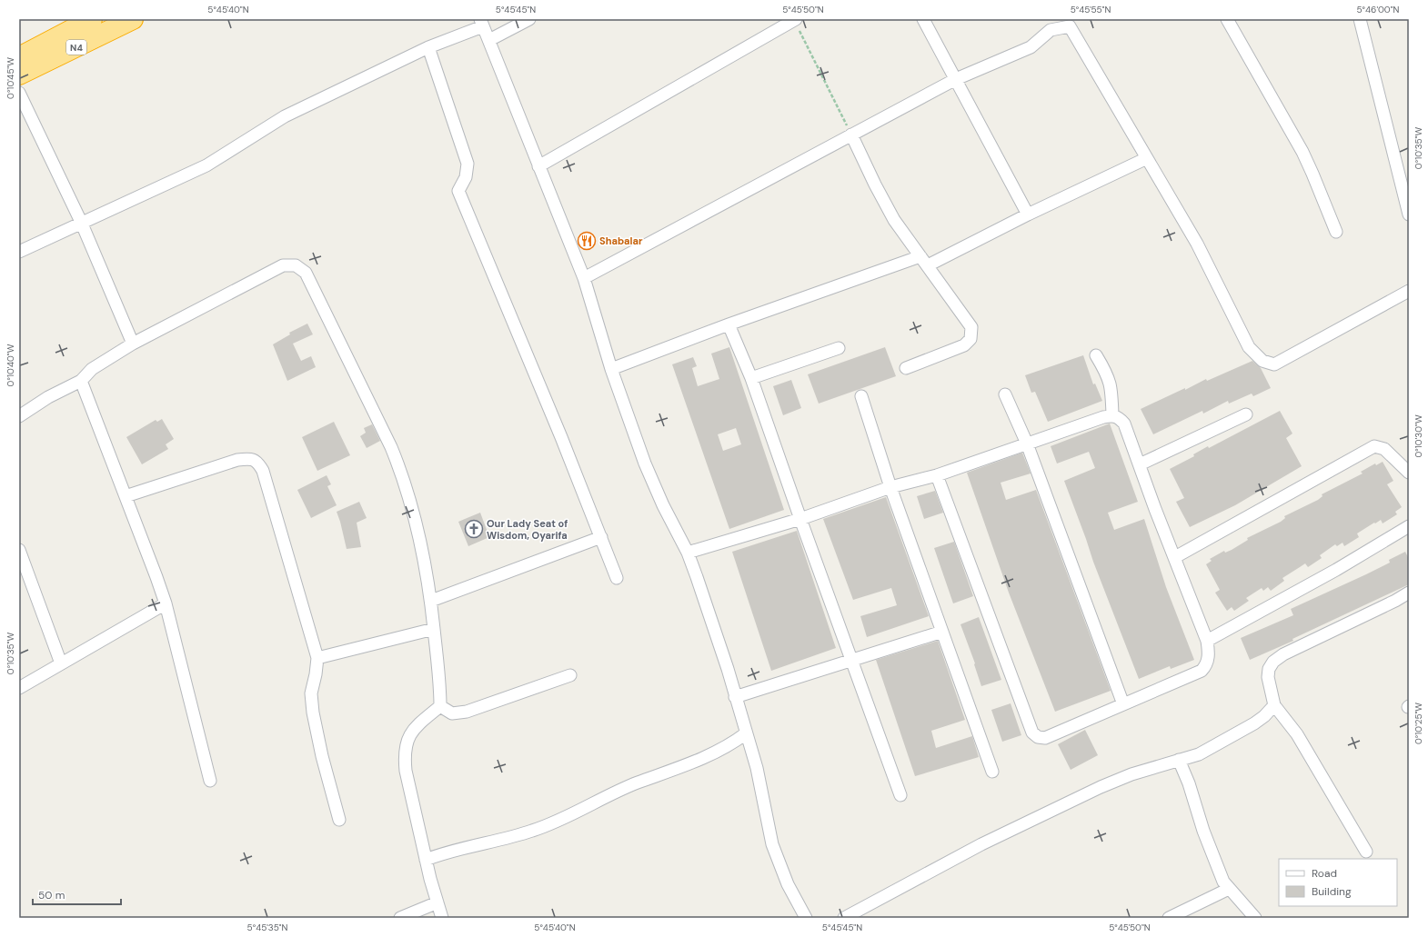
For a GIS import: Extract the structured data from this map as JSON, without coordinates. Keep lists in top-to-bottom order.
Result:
{
  "streets": {
    "highway": ["N4"]
  },
  "places": {
    "restaurant": ["Shabalar"],
    "church": ["Our Lady Seat of Wisdom, Oyarifa"]
  },
  "legend": ["Road", "Building"],
  "scale_bar": "50 m",
  "coordinates": [
    "5°45'40\"N",
    "5°45'45\"N",
    "5°45'50\"N",
    "5°45'55\"N",
    "5°46'00\"N",
    "0°10'45\"W",
    "0°10'35\"W",
    "0°10'40\"W",
    "0°10'30\"W",
    "0°10'25\"W",
    "5°45'35\"N"
  ]
}
